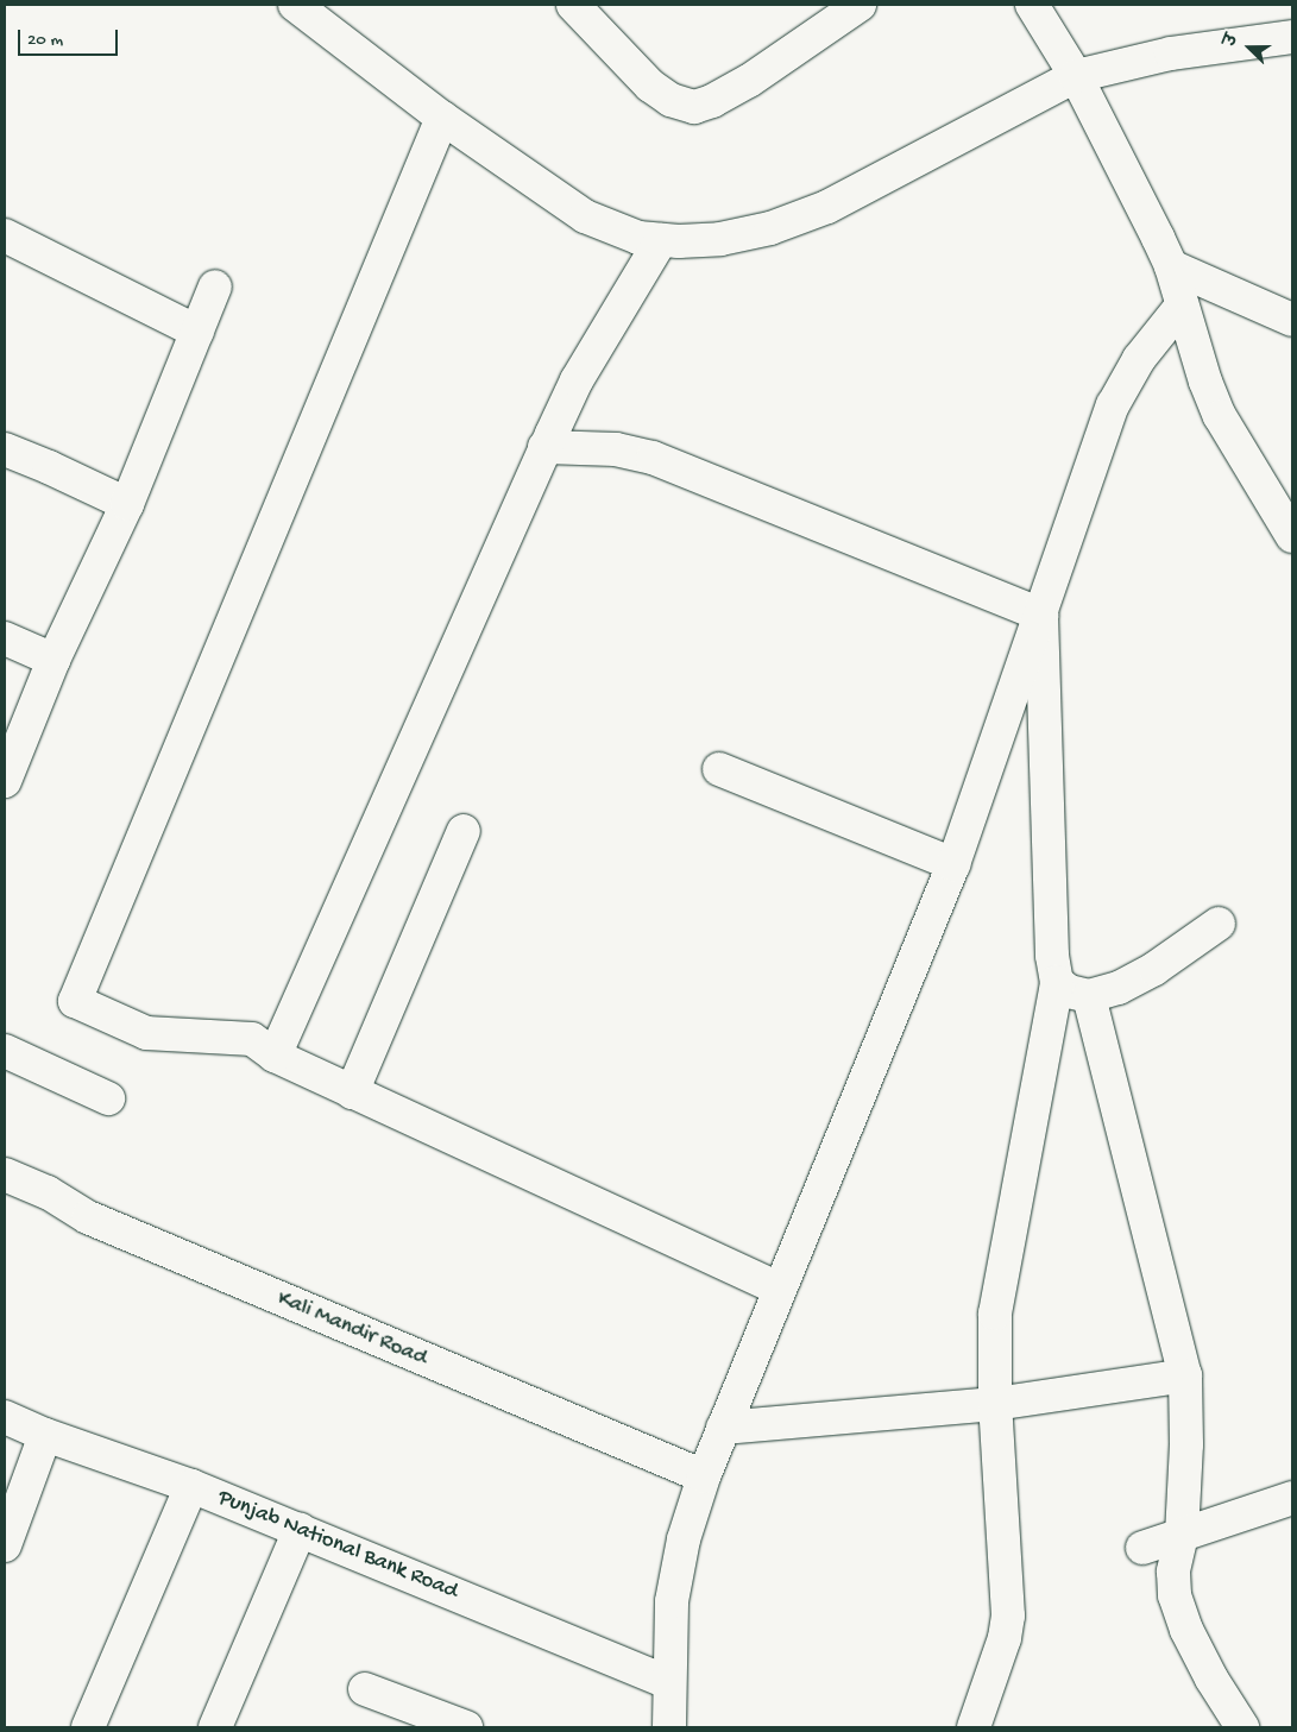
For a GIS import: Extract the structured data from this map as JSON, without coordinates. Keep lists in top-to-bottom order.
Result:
{
  "streets": {
    "street": ["Kali Mandir Road", "Punjab National Bank Road"]
  },
  "scale_bar": "20 m",
  "north": "left"
}
